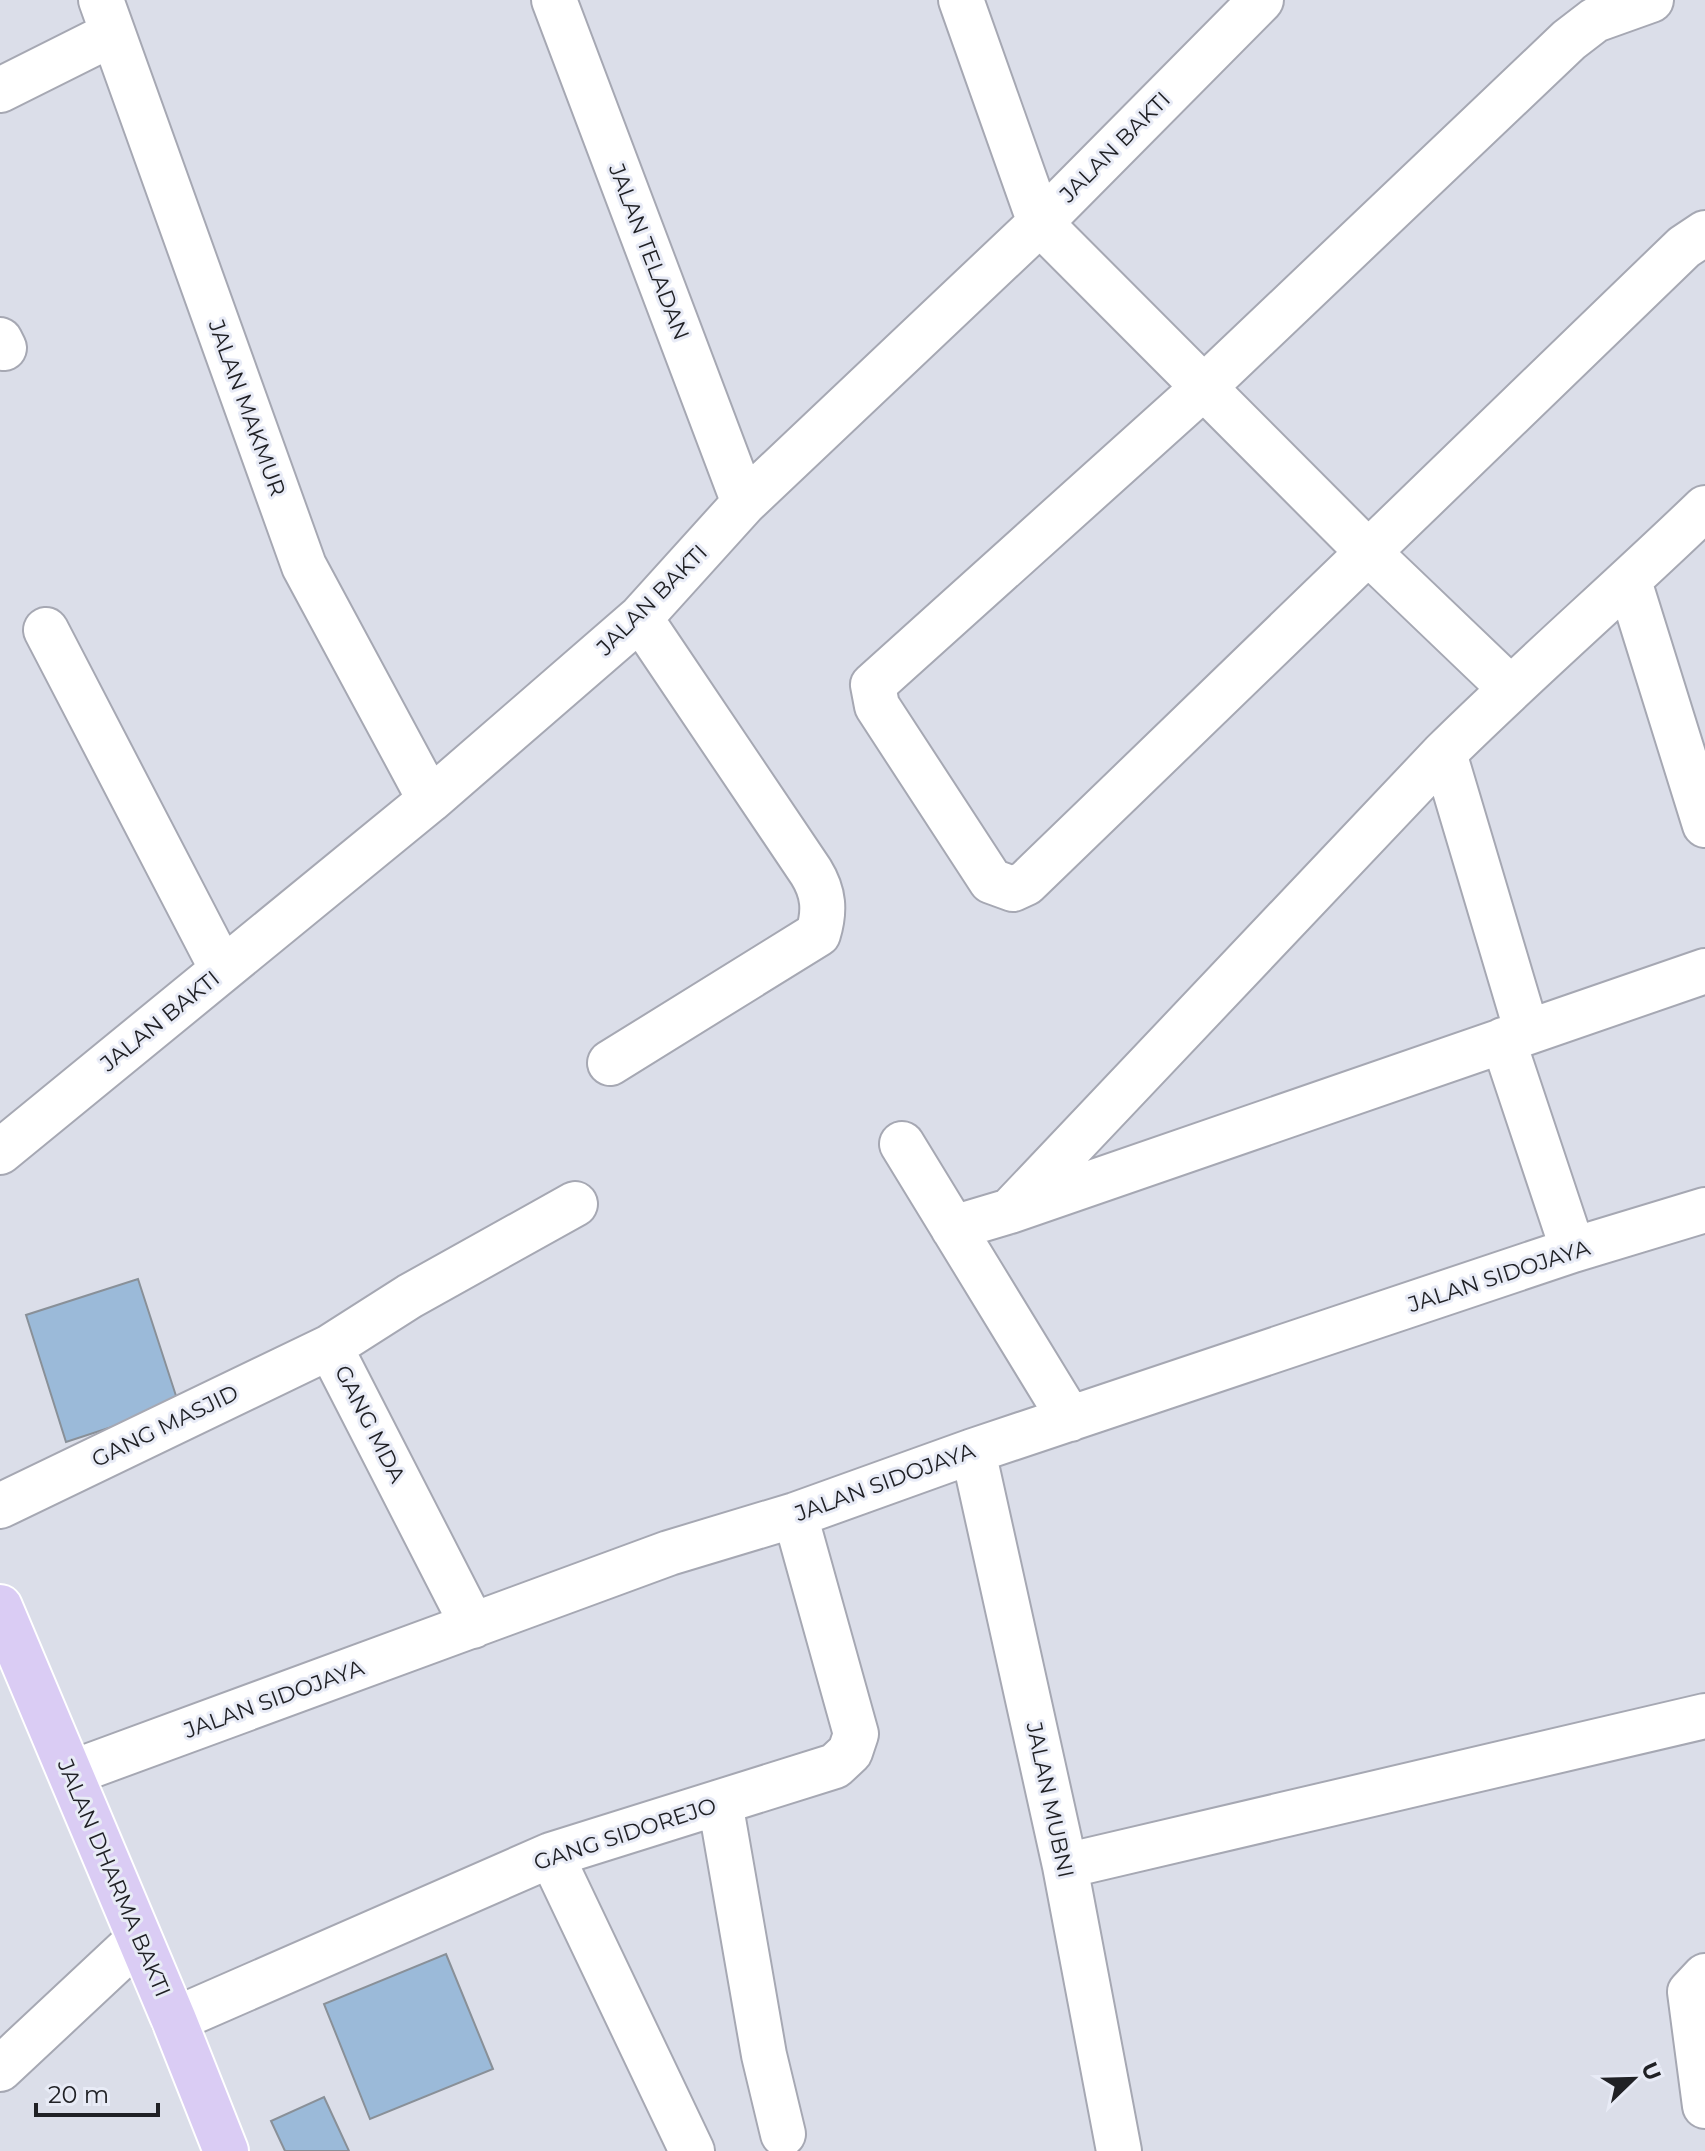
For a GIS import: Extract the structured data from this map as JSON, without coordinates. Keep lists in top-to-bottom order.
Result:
{
  "streets": {
    "main road": ["JALAN DHARMA BAKTI"],
    "street": [
      "JALAN BAKTI",
      "JALAN TELADAN",
      "JALAN MAKMUR",
      "JALAN SIDOJAYA",
      "GANG MDA",
      "GANG MASJID",
      "JALAN MUBNI",
      "GANG SIDOREJO"
    ]
  },
  "crossings": [
    ["JALAN BAKTI", "JALAN TELADAN"],
    ["JALAN BAKTI", "JALAN MAKMUR"],
    ["JALAN SIDOJAYA", "GANG MDA"],
    ["JALAN SIDOJAYA", "JALAN MUBNI"],
    ["JALAN SIDOJAYA", "GANG SIDOREJO"],
    ["JALAN SIDOJAYA", "JALAN DHARMA BAKTI"],
    ["GANG MDA", "GANG MASJID"],
    ["GANG SIDOREJO", "JALAN DHARMA BAKTI"]
  ],
  "scale_bar": "20 m",
  "north": "top right"
}
